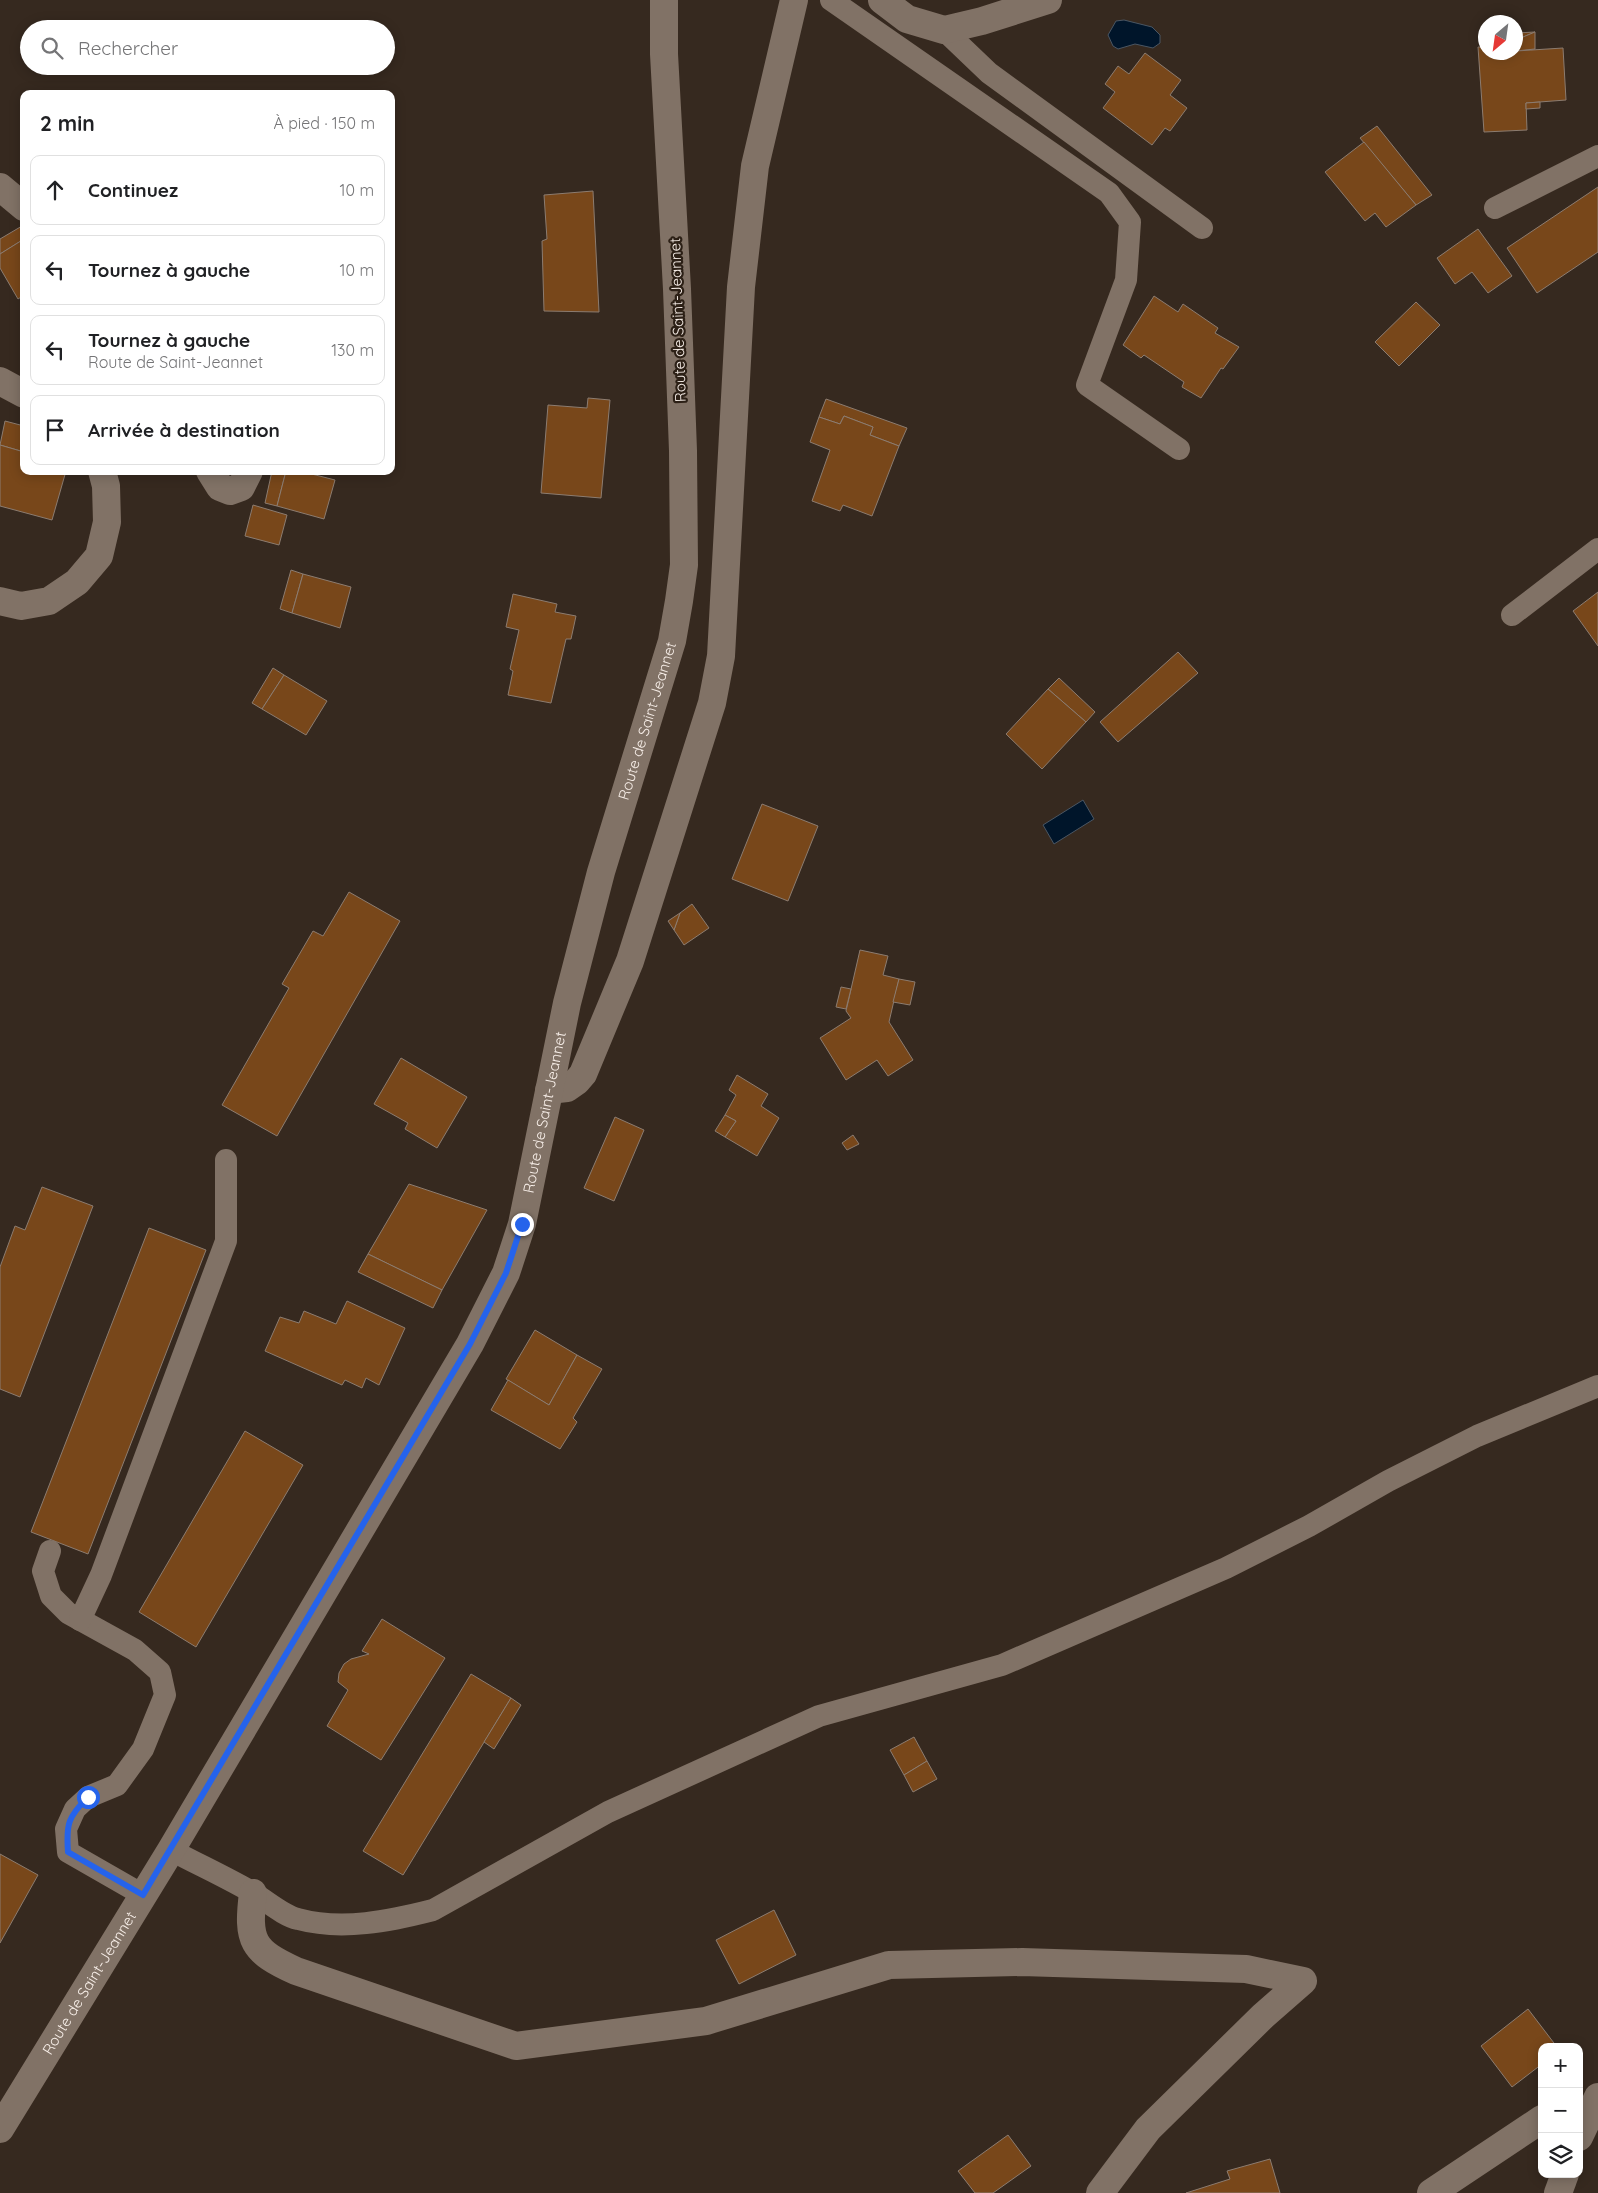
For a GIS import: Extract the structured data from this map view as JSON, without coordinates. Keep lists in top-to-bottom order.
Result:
{
  "streets": {
    "street": ["Route de Saint-Jeannet"]
  },
  "north": "bottom left",
  "page": {
    "search": "Rechercher",
    "heading": ["2 min", "À pied · 150 m"],
    "list": [
      ["Continuez", "10 m"],
      ["Tournez à gauche", "10 m"],
      ["Tournez à gauche", "Route de Saint-Jeannet", "130 m"],
      "Arrivée à destination"
    ],
    "map_buttons": ["+", "−"]
  }
}
